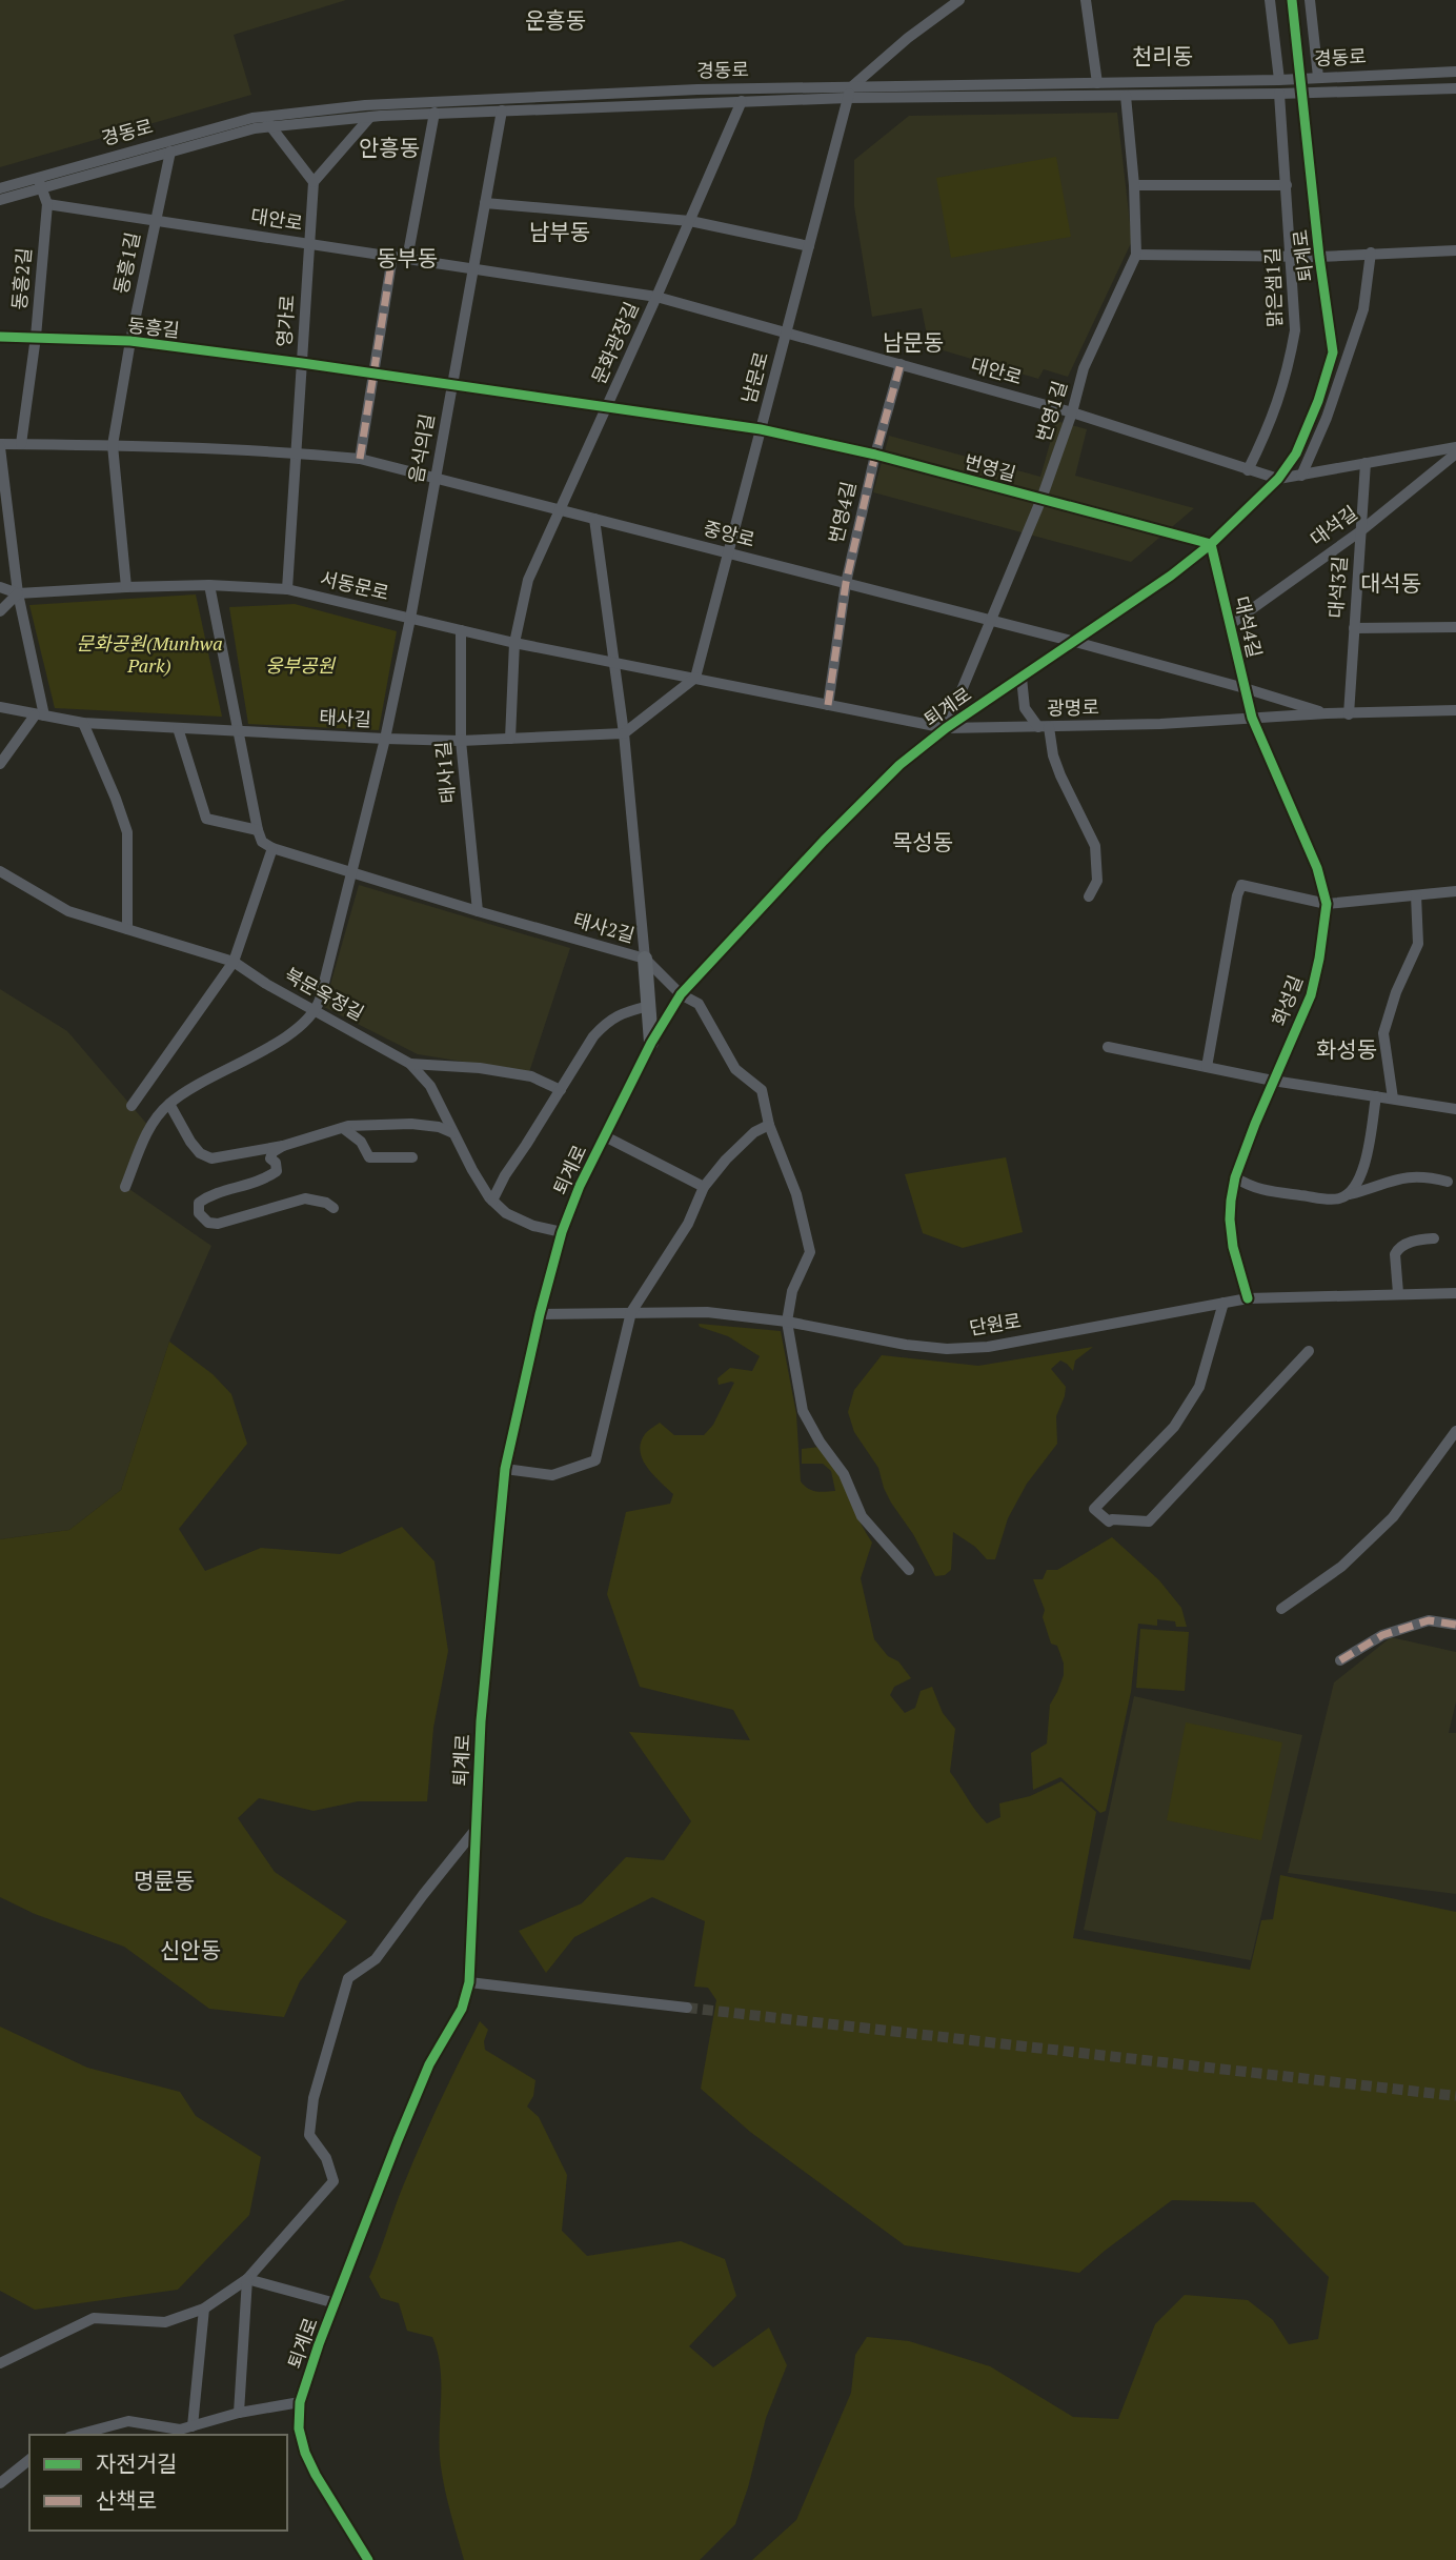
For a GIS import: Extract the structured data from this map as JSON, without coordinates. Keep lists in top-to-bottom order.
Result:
{
  "streets": {
    "street": [
      "경동로",
      "대안로",
      "퇴계로",
      "동흥1길",
      "동흥2길",
      "맑은샘1길",
      "영가로",
      "동흥길",
      "문화광장길",
      "남문로",
      "번영1길",
      "음식의길",
      "번영길",
      "번영4길",
      "대석길",
      "중앙로",
      "서동문로",
      "대석3길",
      "대석4길",
      "광명로",
      "태사길",
      "태사1길",
      "태사2길",
      "북문옥정길",
      "화성길",
      "단원로"
    ]
  },
  "crossings": [
    ["경동로", "퇴계로"],
    ["경동로", "맑은샘1길"],
    ["경동로", "문화광장길"],
    ["경동로", "남문로"],
    ["경동로", "번영1길"],
    ["경동로", "음식의길"],
    ["대안로", "퇴계로"],
    ["대안로", "동흥1길"],
    ["대안로", "동흥2길"],
    ["대안로", "맑은샘1길"],
    ["대안로", "영가로"],
    ["대안로", "문화광장길"],
    ["대안로", "남문로"],
    ["대안로", "번영1길"],
    ["대안로", "음식의길"],
    ["대안로", "번영4길"],
    ["대안로", "대석3길"],
    ["퇴계로", "번영1길"],
    ["퇴계로", "번영길"],
    ["퇴계로", "중앙로"],
    ["퇴계로", "대석4길"],
    ["퇴계로", "광명로"],
    ["퇴계로", "북문옥정길"],
    ["퇴계로", "단원로"],
    ["동흥1길", "동흥길"],
    ["동흥1길", "중앙로"],
    ["동흥2길", "동흥길"],
    ["동흥2길", "중앙로"],
    ["영가로", "동흥길"],
    ["영가로", "중앙로"],
    ["영가로", "서동문로"],
    ["동흥길", "문화광장길"],
    ["동흥길", "음식의길"],
    ["동흥길", "번영길"],
    ["문화광장길", "번영길"],
    ["문화광장길", "중앙로"],
    ["문화광장길", "서동문로"],
    ["남문로", "번영길"],
    ["남문로", "중앙로"],
    ["남문로", "서동문로"],
    ["남문로", "광명로"],
    ["번영1길", "번영길"],
    ["번영1길", "중앙로"],
    ["번영1길", "광명로"],
    ["음식의길", "중앙로"],
    ["음식의길", "서동문로"],
    ["음식의길", "태사길"],
    ["음식의길", "태사2길"],
    ["번영길", "번영4길"],
    ["번영길", "대석4길"],
    ["번영4길", "중앙로"],
    ["대석길", "대석3길"],
    ["대석길", "대석4길"],
    ["중앙로", "서동문로"],
    ["중앙로", "대석4길"],
    ["중앙로", "광명로"],
    ["중앙로", "태사길"],
    ["중앙로", "태사2길"],
    ["서동문로", "광명로"],
    ["서동문로", "태사1길"],
    ["서동문로", "태사2길"],
    ["대석3길", "광명로"],
    ["대석4길", "광명로"],
    ["대석4길", "화성길"],
    ["광명로", "화성길"],
    ["태사길", "태사1길"],
    ["태사길", "태사2길"],
    ["태사1길", "태사2길"],
    ["화성길", "단원로"]
  ],
  "districts": [
    "운흥동",
    "천리동",
    "안흥동",
    "남부동",
    "동부동",
    "남문동",
    "대석동",
    "목성동",
    "화성동",
    "명륜동",
    "신안동"
  ],
  "parks": ["문화공원(Munhwa Park)", "웅부공원"],
  "legend": ["자전거길", "산책로"]
}
